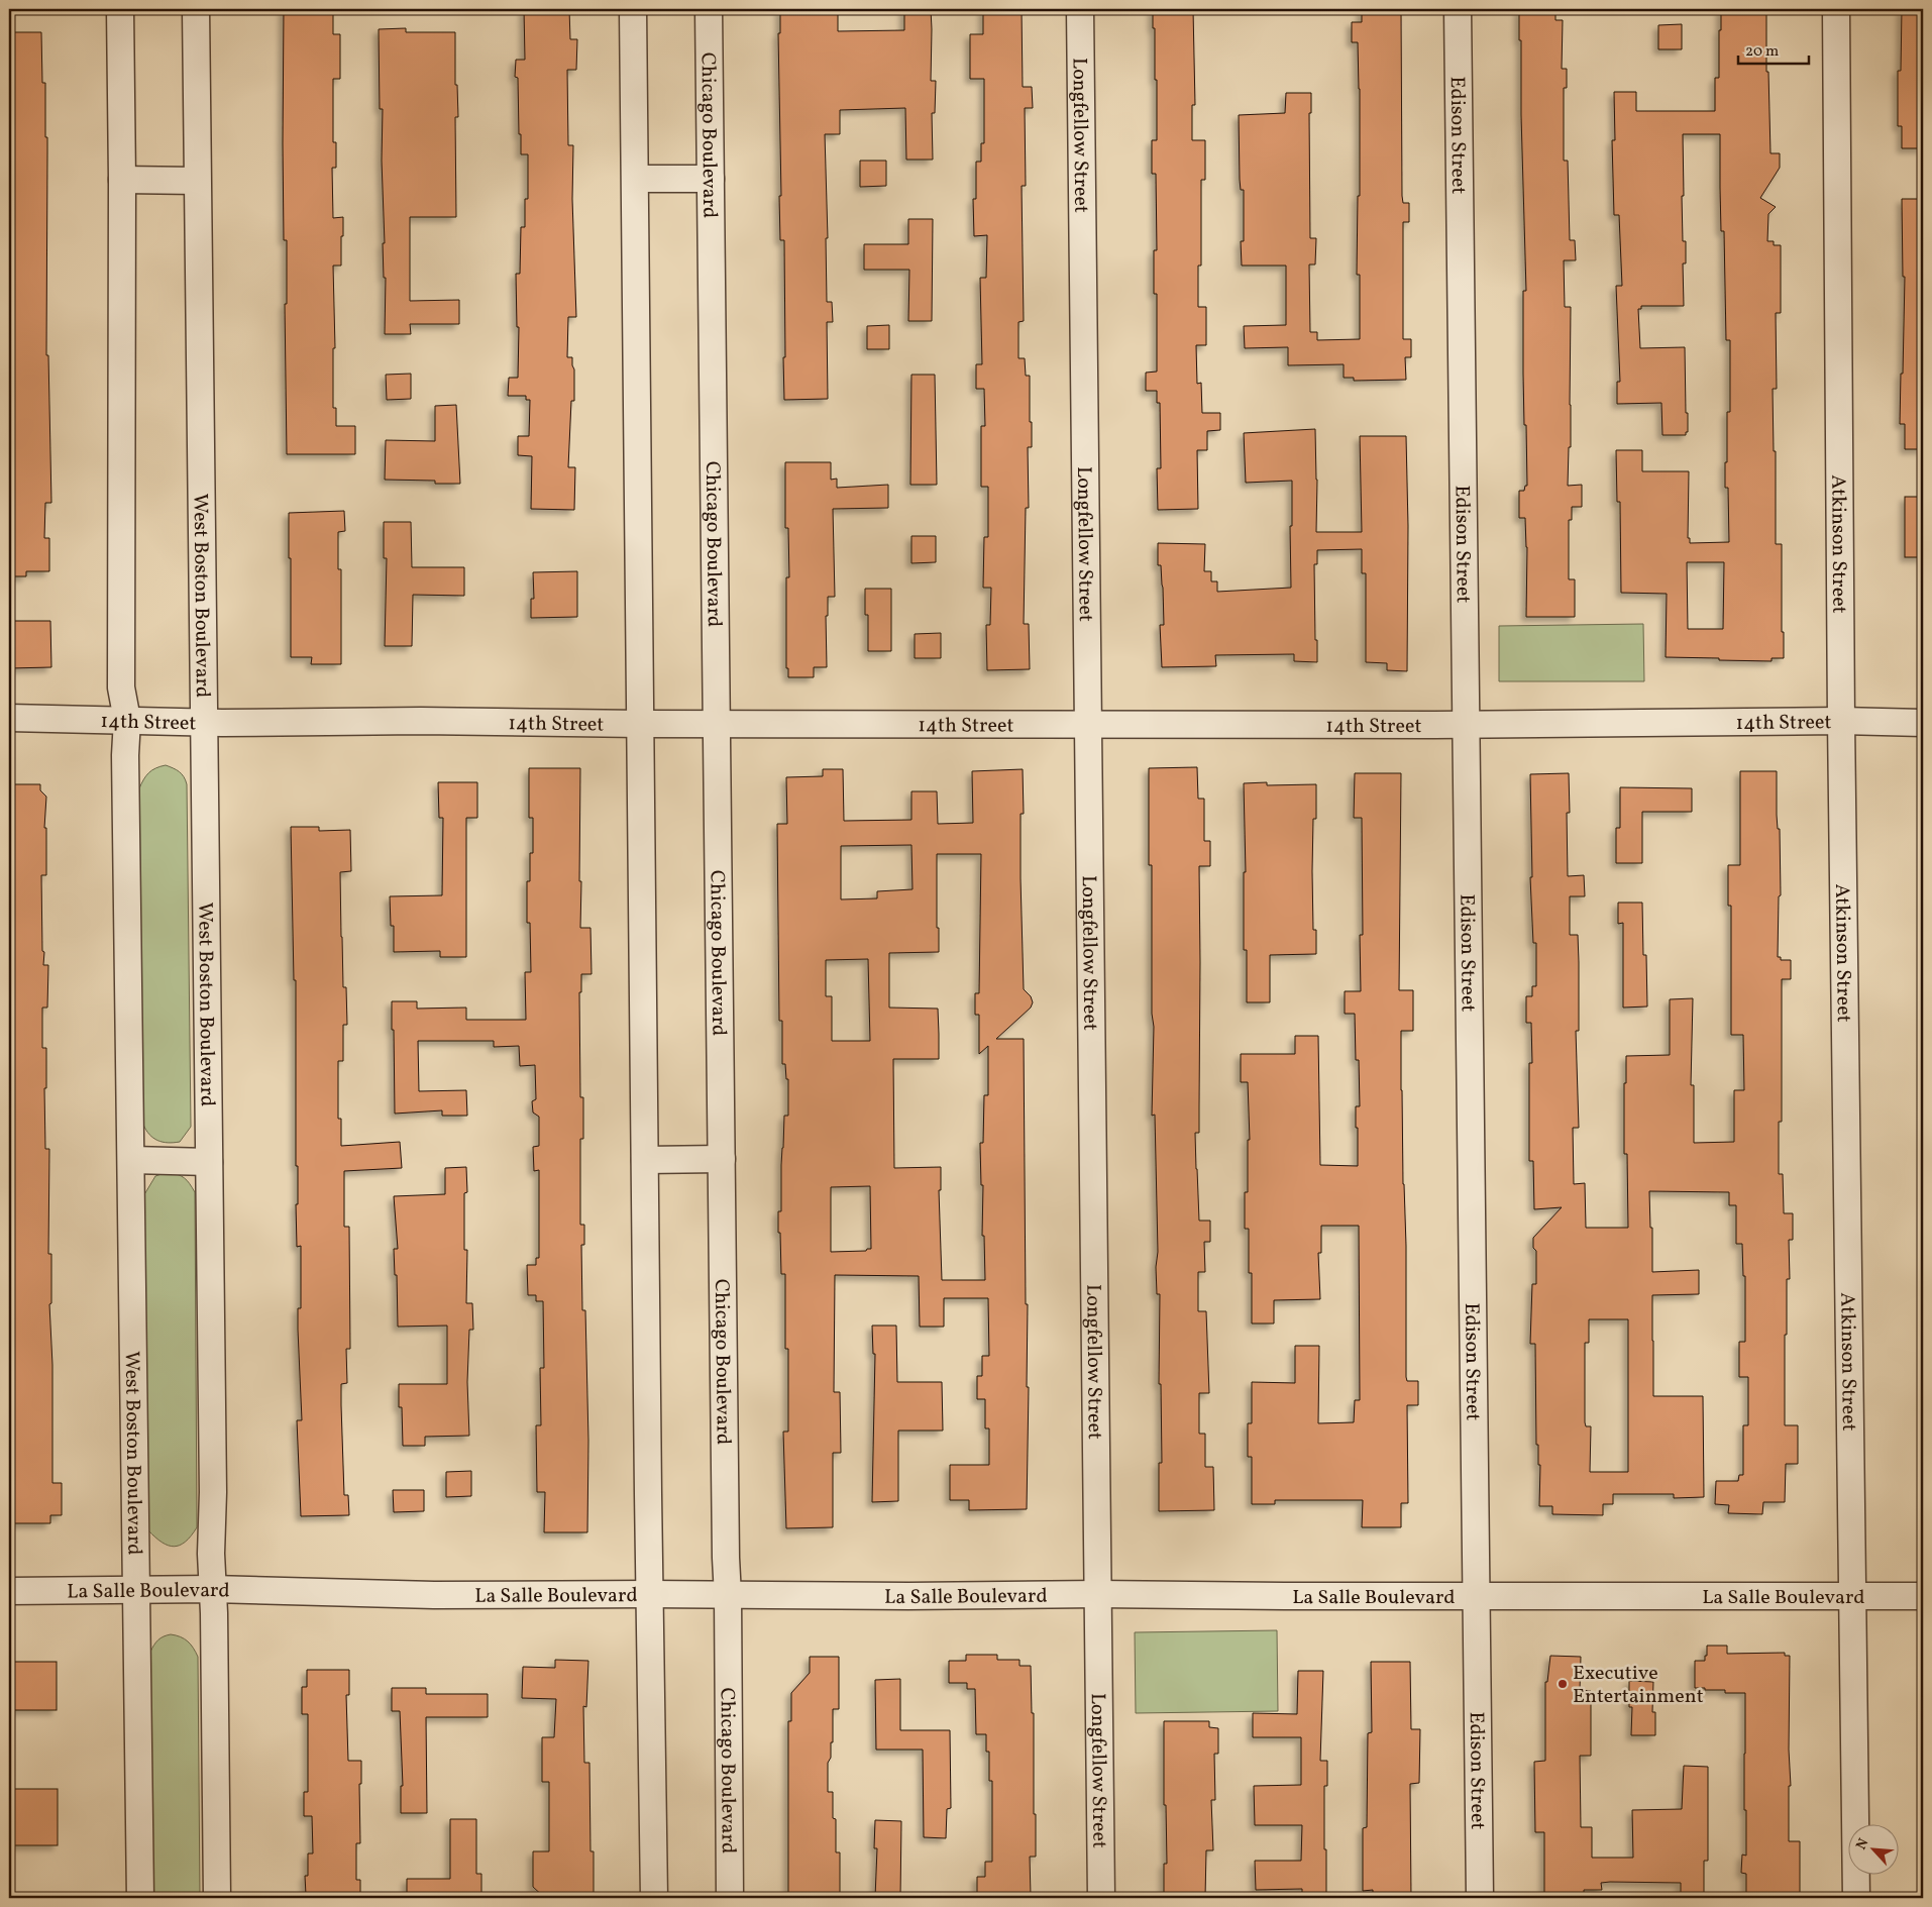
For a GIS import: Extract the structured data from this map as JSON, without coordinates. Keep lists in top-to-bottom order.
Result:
{
  "streets": {
    "street": [
      "Chicago Boulevard",
      "Longfellow Street",
      "Edison Street",
      "Atkinson Street",
      "West Boston Boulevard",
      "14th Street",
      "La Salle Boulevard"
    ]
  },
  "crossings": [
    ["Chicago Boulevard", "14th Street"],
    ["Chicago Boulevard", "La Salle Boulevard"],
    ["Longfellow Street", "14th Street"],
    ["Longfellow Street", "La Salle Boulevard"],
    ["Edison Street", "14th Street"],
    ["Edison Street", "La Salle Boulevard"],
    ["Atkinson Street", "14th Street"],
    ["Atkinson Street", "La Salle Boulevard"],
    ["West Boston Boulevard", "14th Street"],
    ["West Boston Boulevard", "La Salle Boulevard"]
  ],
  "places": ["Executive Entertainment"],
  "scale_bar": "20 m",
  "north": "top left"
}
